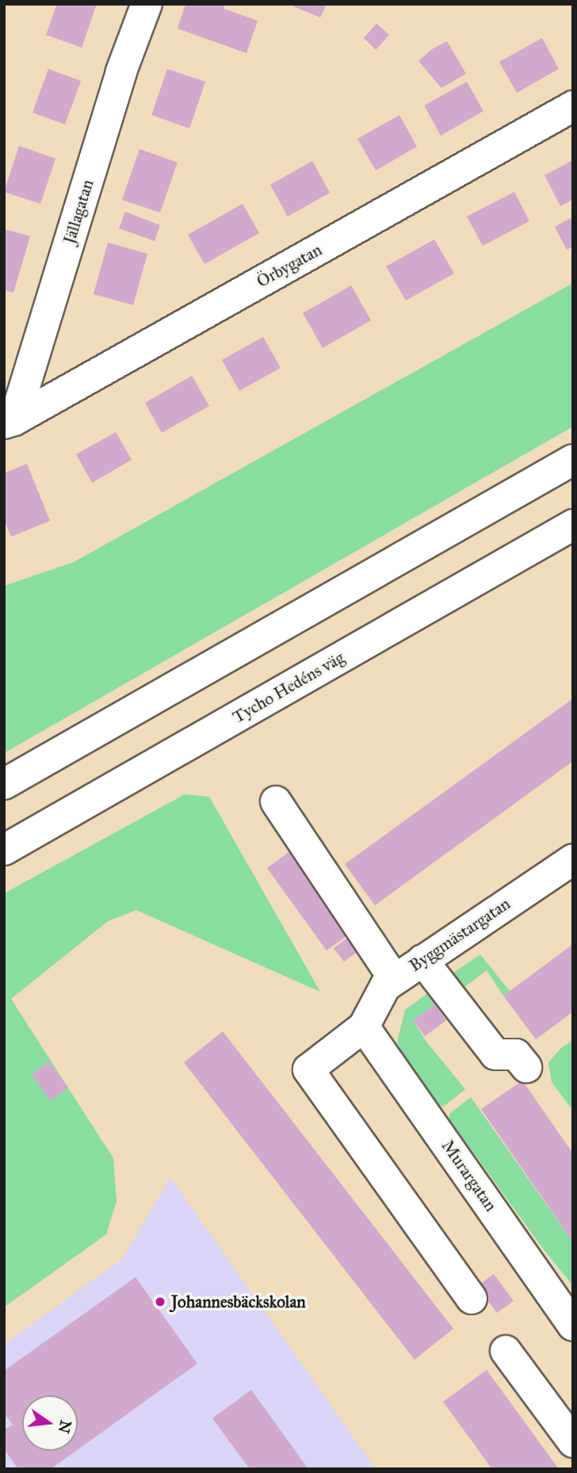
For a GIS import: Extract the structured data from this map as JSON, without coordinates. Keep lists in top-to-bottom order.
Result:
{
  "streets": {
    "street": [
      "Jällagatan",
      "Örbygatan",
      "Tycho Hedéns väg",
      "Byggmästargatan",
      "Murargatan"
    ]
  },
  "crossings": [
    ["Jällagatan", "Örbygatan"],
    ["Byggmästargatan", "Murargatan"]
  ],
  "places": ["Johannesbäckskolan"],
  "north": "right"
}
